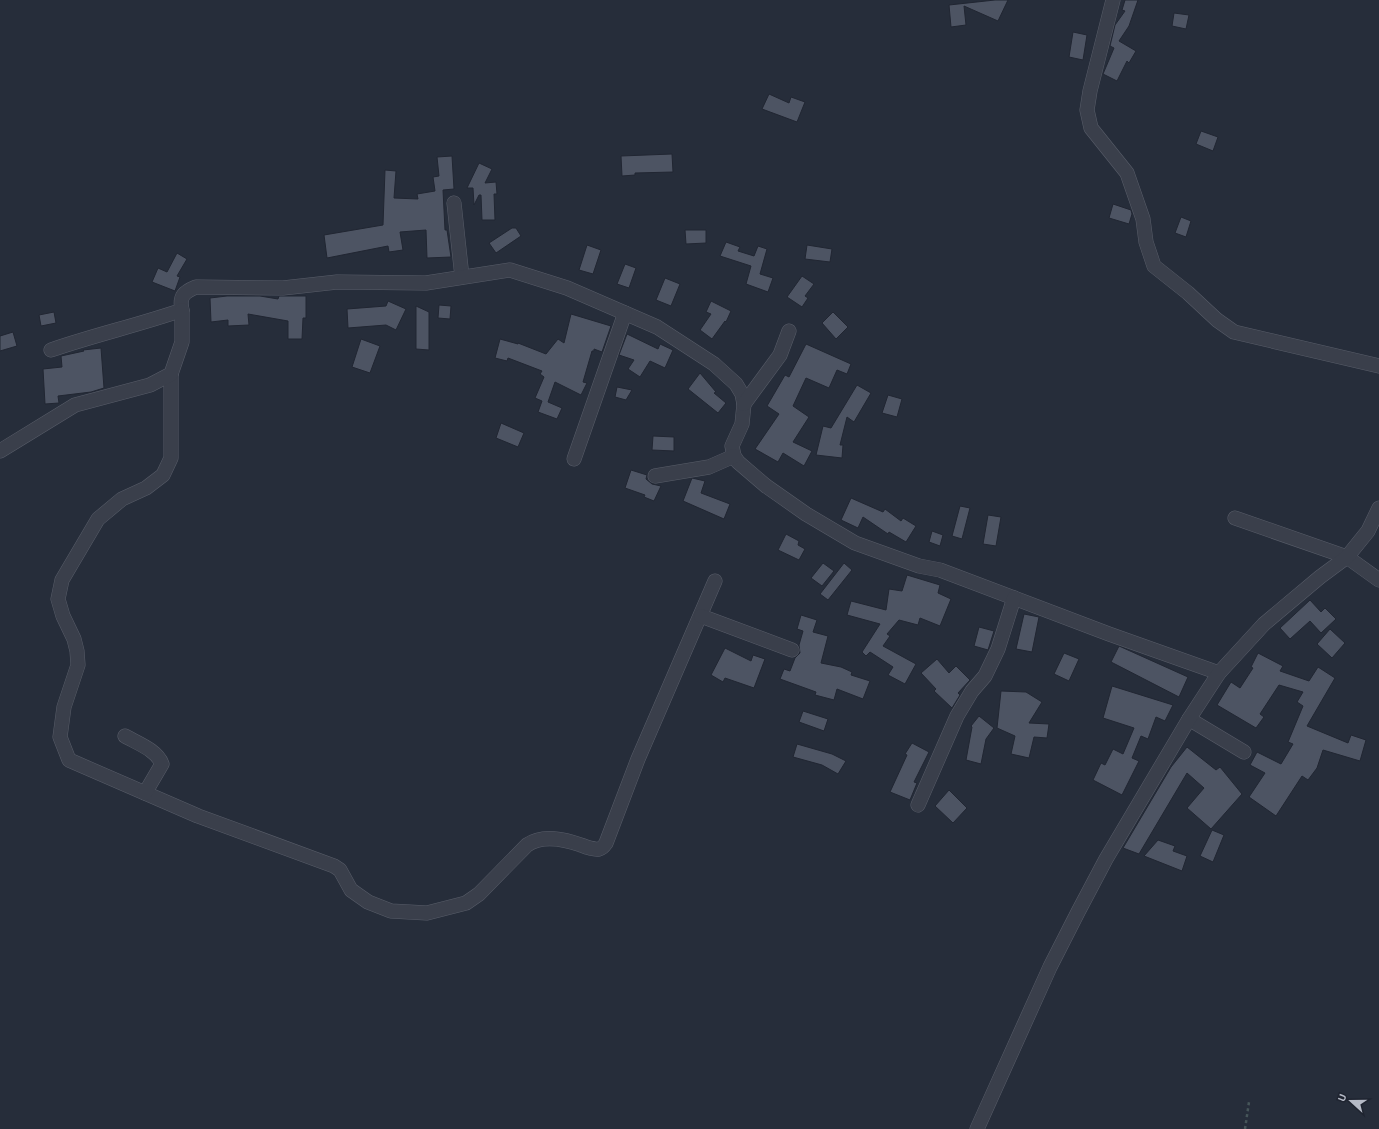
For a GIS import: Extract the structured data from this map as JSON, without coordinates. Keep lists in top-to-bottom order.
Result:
{
  "north": "left"
}
